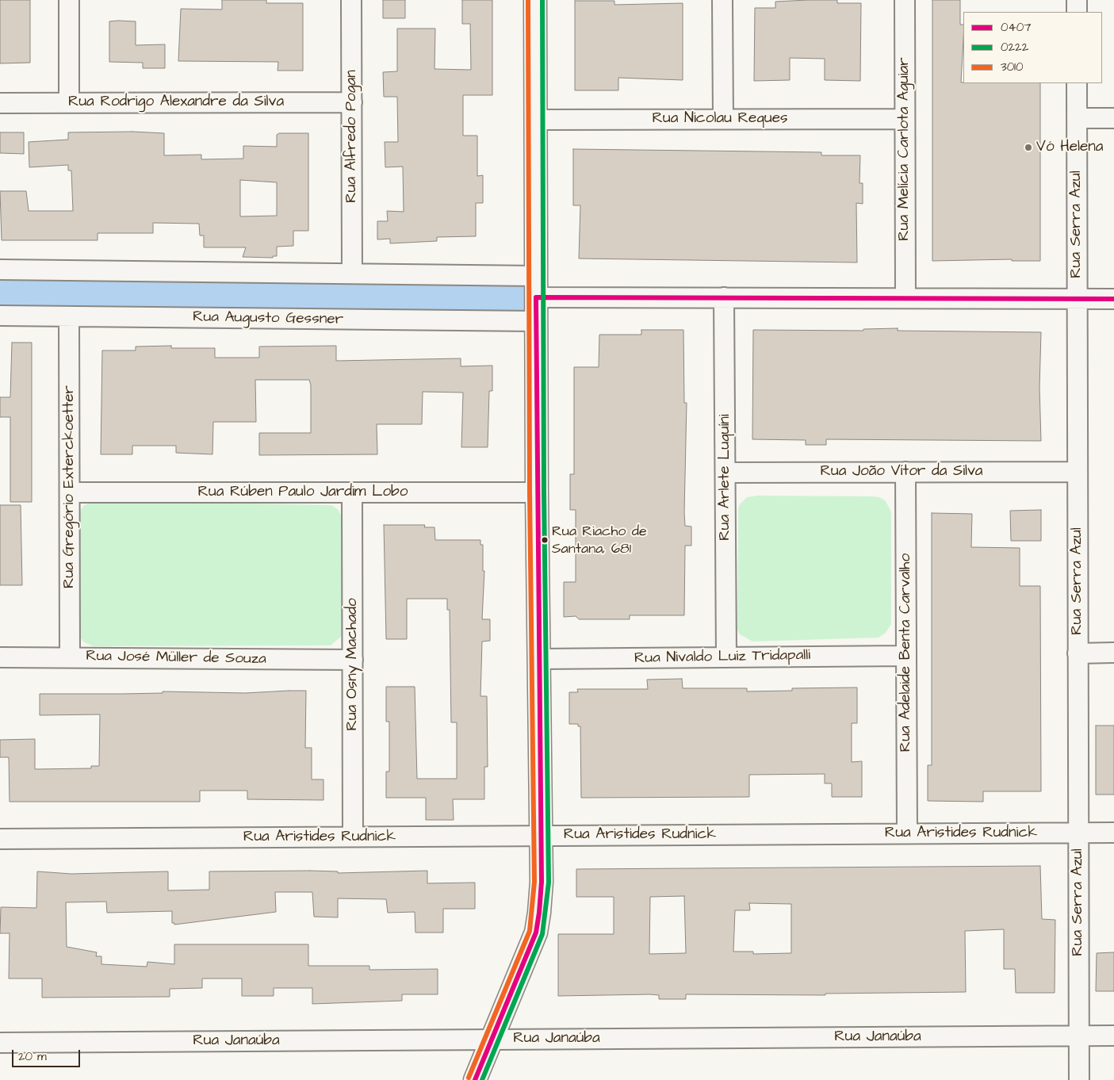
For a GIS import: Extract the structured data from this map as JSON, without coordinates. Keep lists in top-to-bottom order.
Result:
{
  "streets": {
    "street": [
      "Rua Rodrigo Alexandre da Silva",
      "Rua Nicolau Reques",
      "Rua Alfredo Pogan",
      "Rua Melícia Carlota Aguiar",
      "Rua Serra Azul",
      "Rua Augusto Gessner",
      "Rua João Vítor da Silva",
      "Rua Arlete Luquíni",
      "Rua Gregório Exterckoetter",
      "Rua Rúben Paulo Jardim Lobo",
      "Rua Adelaide Benta Carvalho",
      "Rua Nivaldo Luiz Tridapalli",
      "Rua José Müller de Souza",
      "Rua Osny Machado",
      "Rua Aristides Rudnick",
      "Rua Janaúba"
    ]
  },
  "crossings": [
    ["Rua Rodrigo Alexandre da Silva", "Rua Alfredo Pogan"],
    ["Rua Nicolau Reques", "Rua Melícia Carlota Aguiar"],
    ["Rua Serra Azul", "Rua João Vítor da Silva"],
    ["Rua Serra Azul", "Rua Aristides Rudnick"],
    ["Rua Serra Azul", "Rua Janaúba"],
    ["Rua Augusto Gessner", "Rua Gregório Exterckoetter"],
    ["Rua João Vítor da Silva", "Rua Arlete Luquíni"],
    ["Rua João Vítor da Silva", "Rua Adelaide Benta Carvalho"],
    ["Rua Arlete Luquíni", "Rua Nivaldo Luiz Tridapalli"],
    ["Rua Gregório Exterckoetter", "Rua Rúben Paulo Jardim Lobo"],
    ["Rua Gregório Exterckoetter", "Rua José Müller de Souza"],
    ["Rua Rúben Paulo Jardim Lobo", "Rua Osny Machado"],
    ["Rua Adelaide Benta Carvalho", "Rua Nivaldo Luiz Tridapalli"],
    ["Rua Adelaide Benta Carvalho", "Rua Aristides Rudnick"],
    ["Rua José Müller de Souza", "Rua Osny Machado"],
    ["Rua Osny Machado", "Rua Aristides Rudnick"]
  ],
  "places": ["Vó Helena", "Rua Riacho de Santana, 681"],
  "lines": ["transit line 0222", "transit line 3010", "transit line 0407"],
  "legend": ["0407", "0222", "3010"],
  "scale_bar": "20 m"
}
